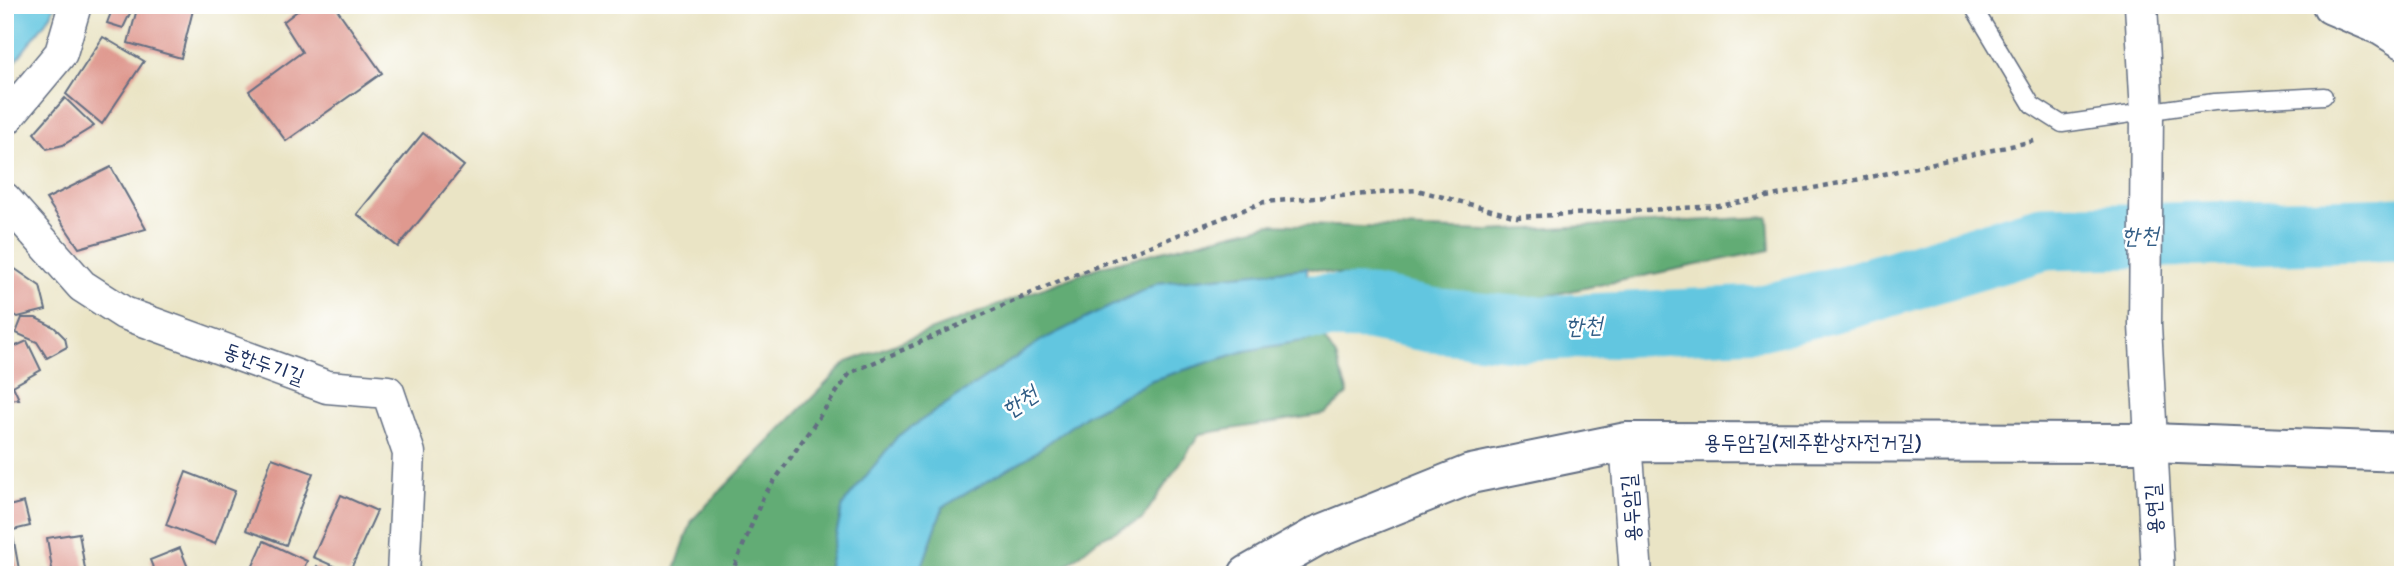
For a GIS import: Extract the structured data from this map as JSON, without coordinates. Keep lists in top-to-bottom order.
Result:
{
  "streets": {
    "street": [
      "동한두기길",
      "용두암길(제주환상자전거길)",
      "용두암길",
      "용연길"
    ]
  },
  "crossings": [
    ["용두암길(제주환상자전거길)", "용두암길"],
    ["용두암길(제주환상자전거길)", "용연길"]
  ],
  "water": ["한천"]
}
